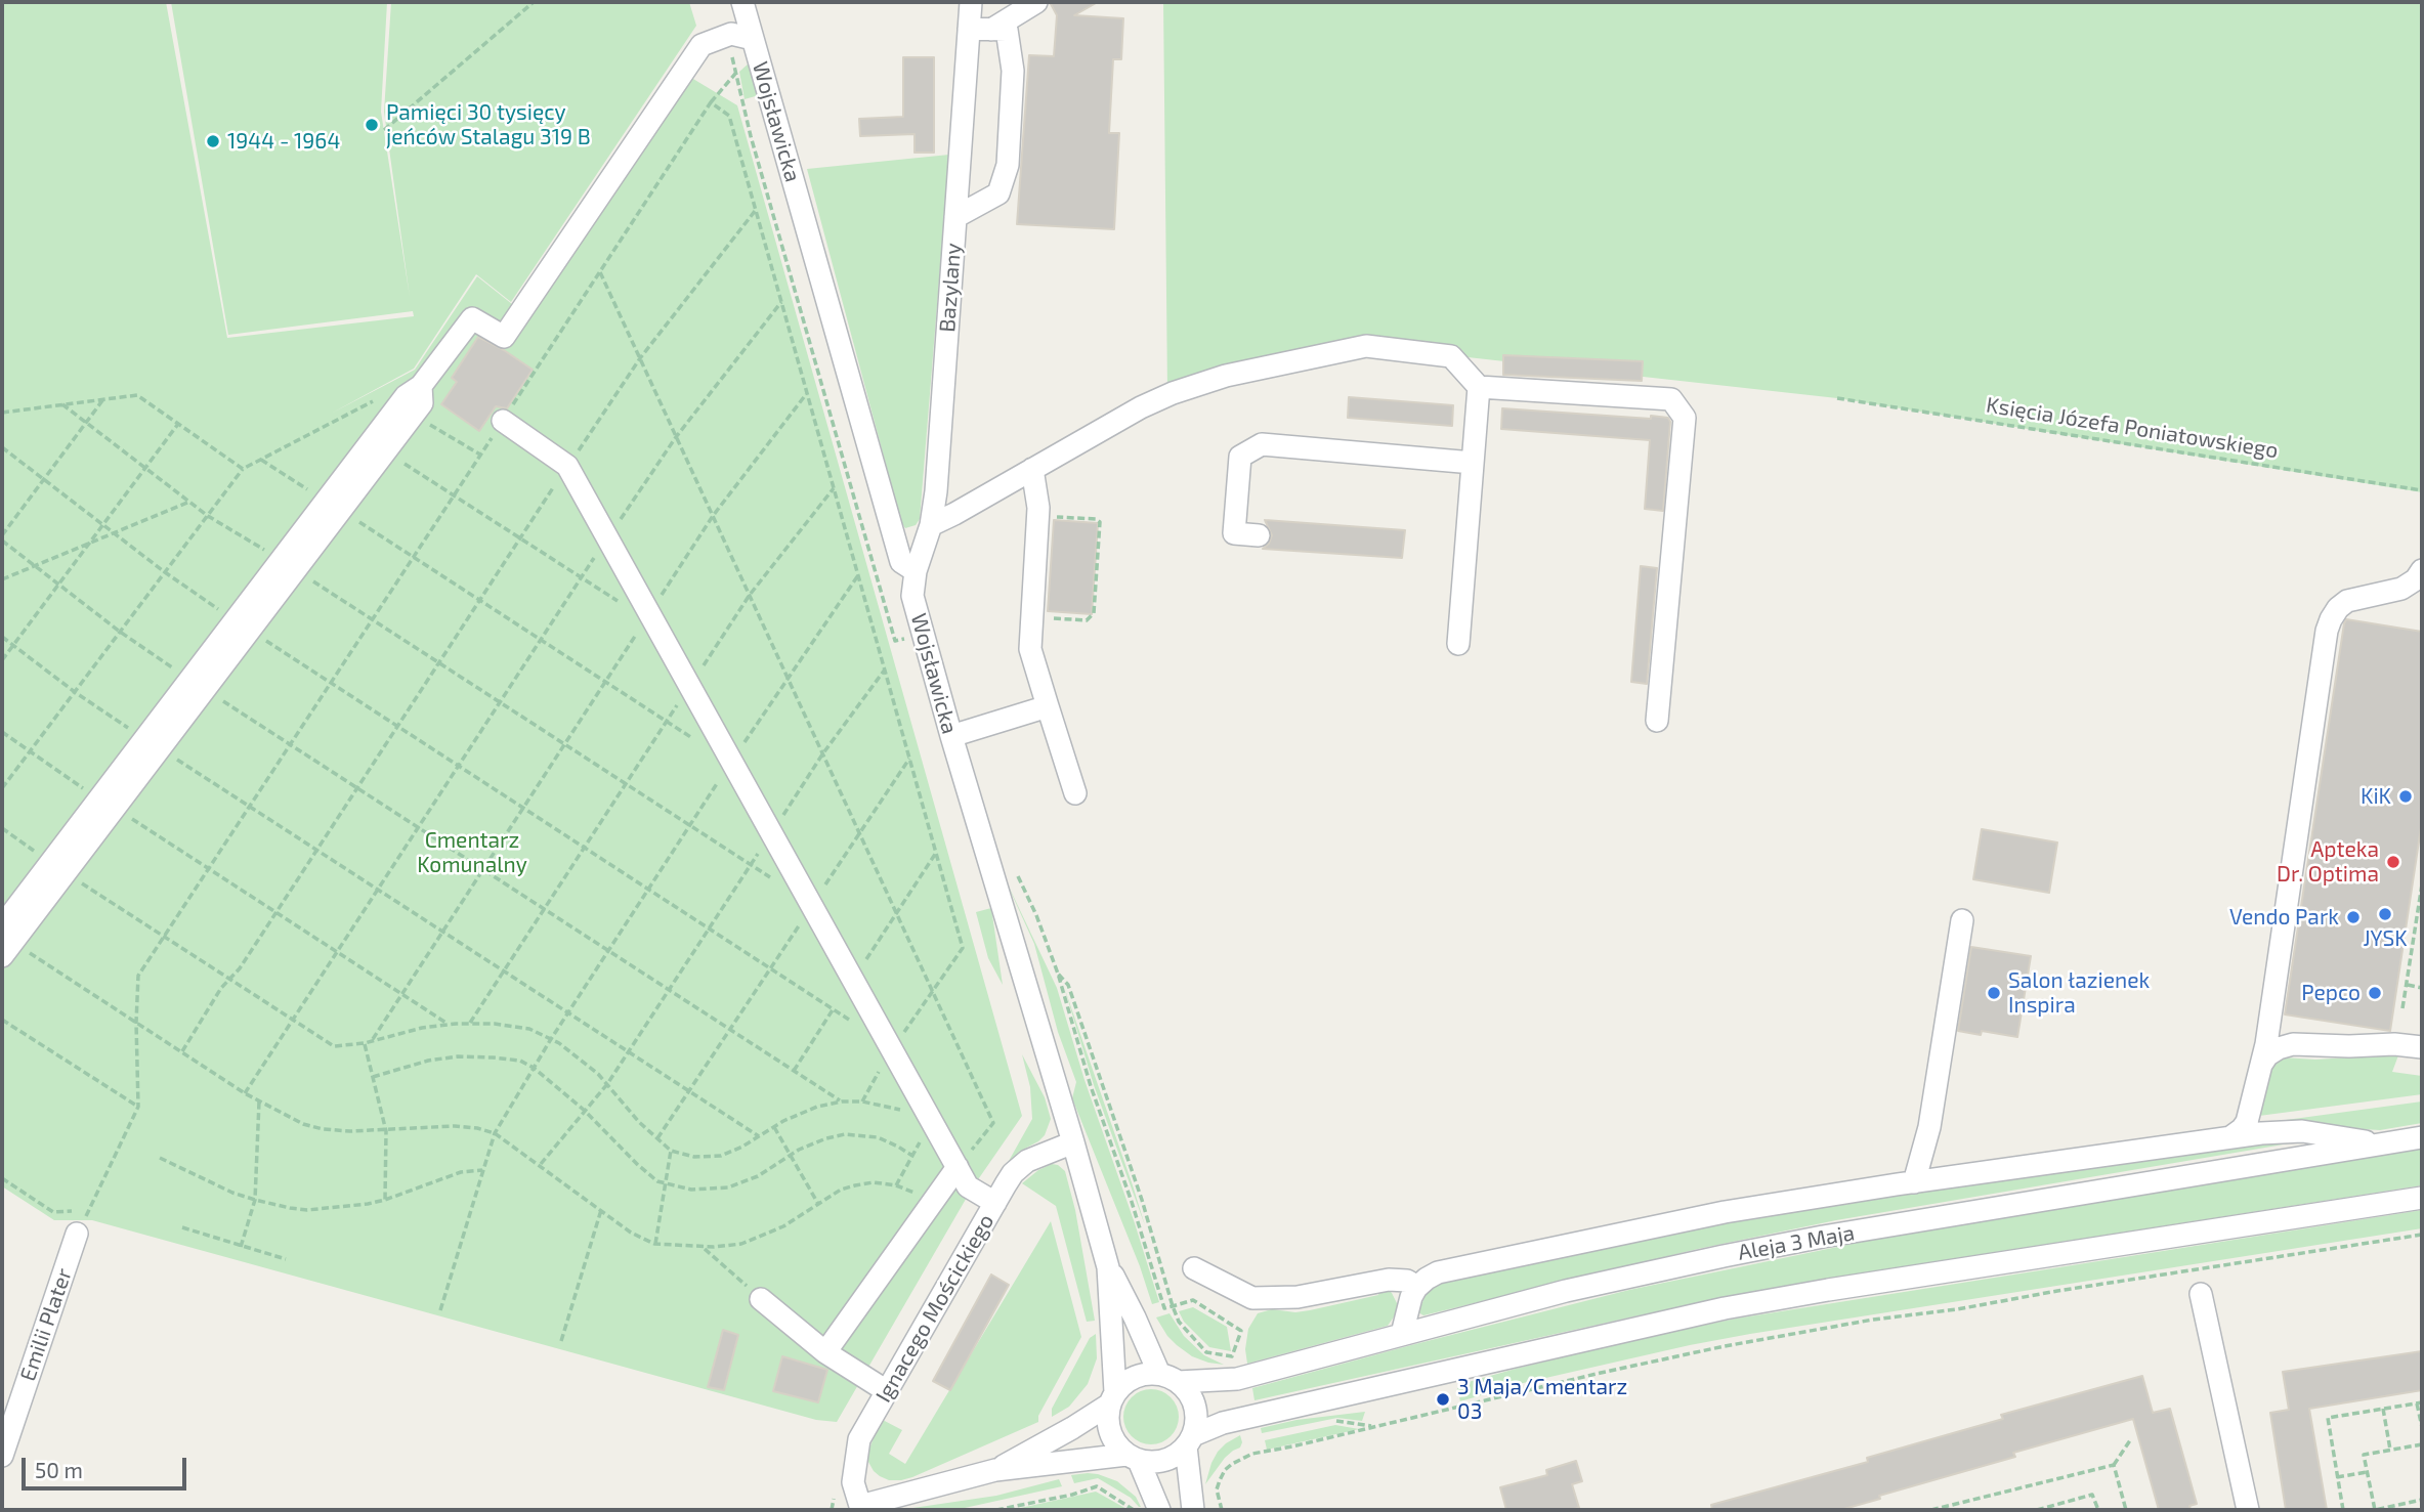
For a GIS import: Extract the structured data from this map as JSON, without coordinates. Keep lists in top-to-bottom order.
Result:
{
  "streets": {
    "street": [
      "Wojsławicka",
      "Bazylany",
      "Aleja 3 Maja",
      "Ignacego Mościckiego",
      "Emilii Plater"
    ],
    "path": ["Księcia Józefa Poniatowskiego"]
  },
  "crossings": [
    ["Wojsławicka", "Bazylany"],
    ["Wojsławicka", "Aleja 3 Maja"],
    ["Wojsławicka", "Ignacego Mościckiego"]
  ],
  "parks": ["Cmentarz Komunalny"],
  "places": [
    "Pamięci 30 tysięcy jeńców Stalagu 319 B",
    "1944 - 1964",
    "KiK",
    "Apteka Dr. Optima",
    "JYSK",
    "Vendo Park",
    "Salon łazienek Inspira",
    "Pepco",
    "3 Maja/Cmentarz 03"
  ],
  "scale_bar": "50 m"
}
